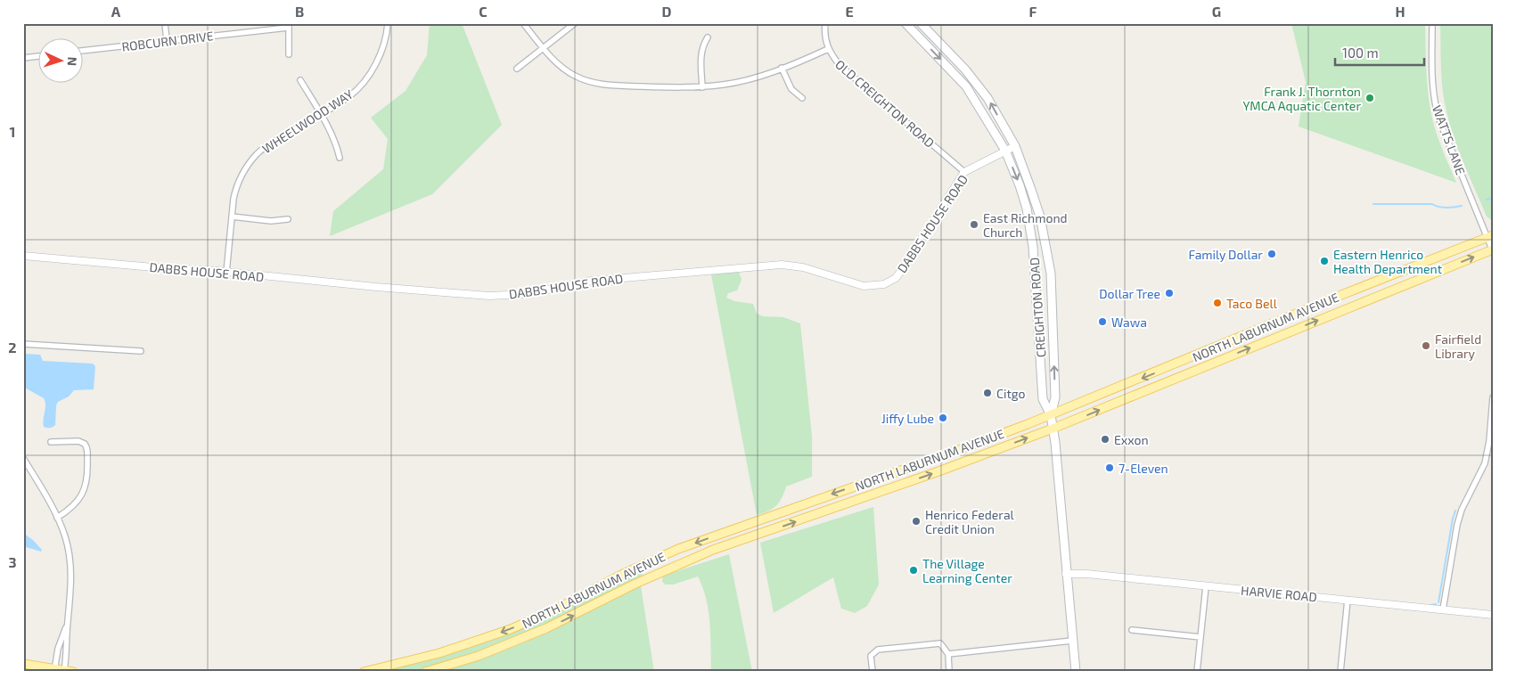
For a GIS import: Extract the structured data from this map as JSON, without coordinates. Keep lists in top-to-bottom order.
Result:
{
  "streets": {
    "main road": ["CREIGHTON ROAD", "NORTH LABURNUM AVENUE"],
    "street": [
      "ROBCURN DRIVE",
      "OLD CREIGHTON ROAD",
      "WHEELWOOD WAY",
      "WATTS LANE",
      "DABBS HOUSE ROAD",
      "HARVIE ROAD"
    ]
  },
  "crossings": [
    ["OLD CREIGHTON ROAD", "DABBS HOUSE ROAD"],
    ["WHEELWOOD WAY", "DABBS HOUSE ROAD"],
    ["WATTS LANE", "NORTH LABURNUM AVENUE"],
    ["DABBS HOUSE ROAD", "CREIGHTON ROAD"],
    ["CREIGHTON ROAD", "NORTH LABURNUM AVENUE"],
    ["CREIGHTON ROAD", "HARVIE ROAD"]
  ],
  "places": [
    "Frank J. Thornton YMCA Aquatic Center",
    "East Richmond Church",
    "Family Dollar",
    "Eastern Henrico Health Department",
    "Dollar Tree",
    "Taco Bell",
    "Wawa",
    "Fairfield Library",
    "Citgo",
    "Jiffy Lube",
    "Exxon",
    "7-Eleven",
    "Henrico Federal Credit Union",
    "The Village Learning Center"
  ],
  "scale_bar": "100 m",
  "north": "right",
  "grid": {
    "columns": [
      "A",
      "B",
      "C",
      "D",
      "E",
      "F",
      "G",
      "H"
    ],
    "rows": ["1", "2", "3"]
  }
}
